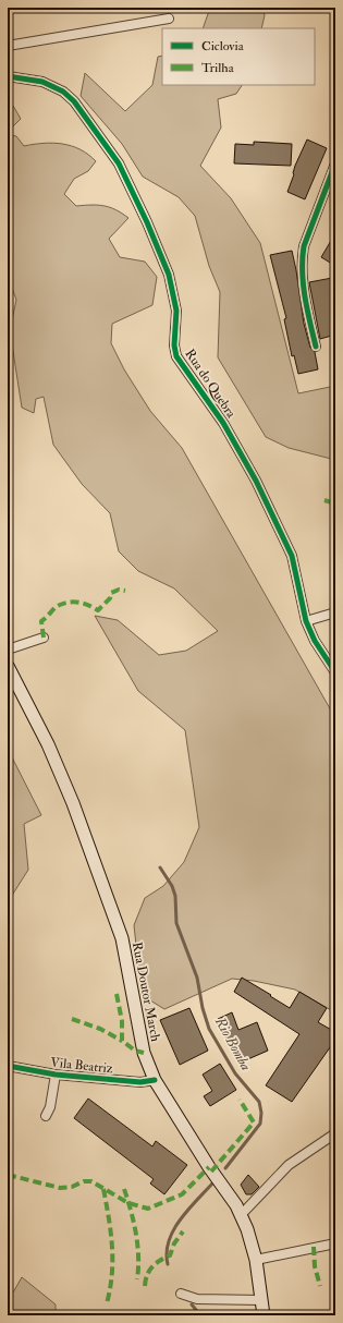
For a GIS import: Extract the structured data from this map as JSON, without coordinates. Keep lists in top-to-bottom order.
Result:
{
  "streets": {
    "main road": ["Rua Doutor March"],
    "street": ["Rua do Quebra", "Vila Beatriz"]
  },
  "crossings": [
    ["Rua Doutor March", "Vila Beatriz"]
  ],
  "water": ["Rio Bomba"],
  "legend": ["Ciclovia", "Trilha"]
}
